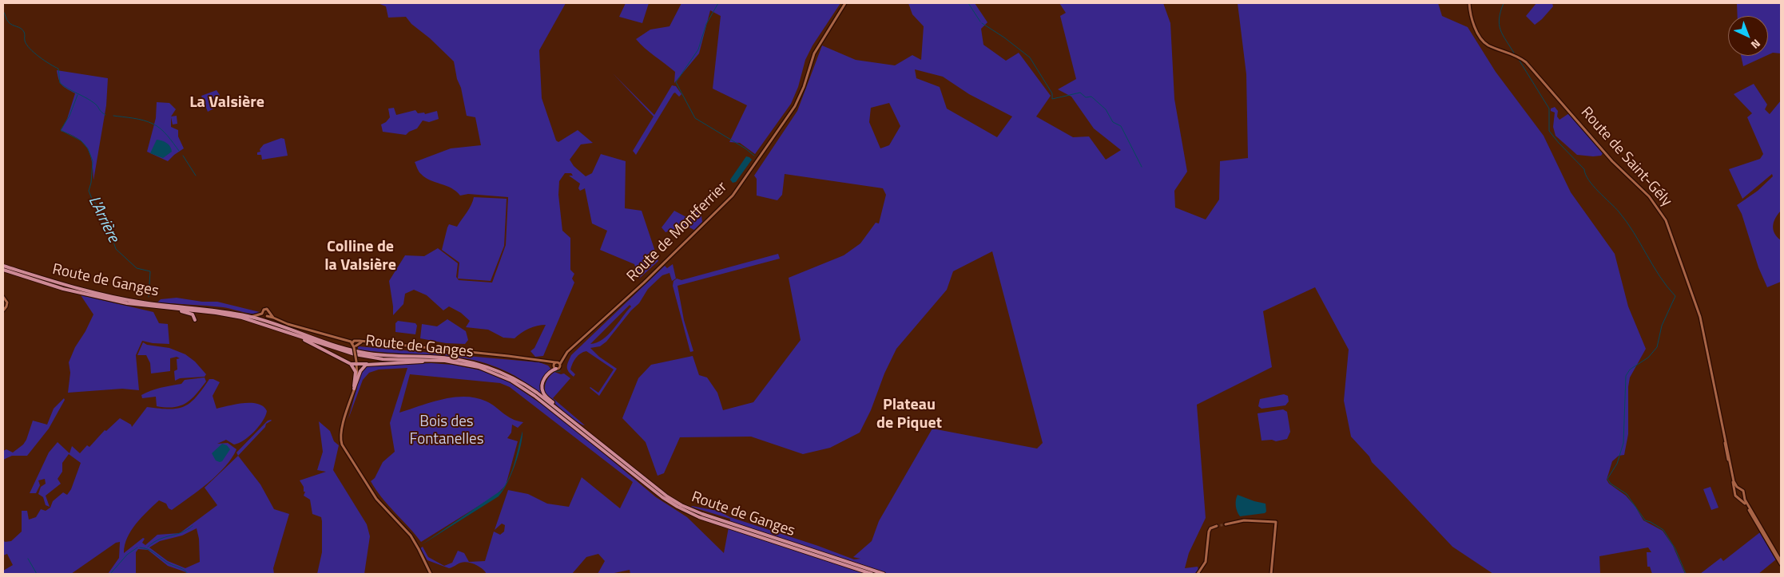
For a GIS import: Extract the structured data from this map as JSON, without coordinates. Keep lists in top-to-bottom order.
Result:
{
  "streets": {
    "main road": ["Route de Ganges"],
    "street": ["Route de Saint-Gély", "Route de Montferrier"]
  },
  "districts": ["La Valsière", "Colline de la Valsière", "Plateau de Piquet"],
  "water": ["L'Arrière"],
  "parks": ["Bois des Fontanelles"],
  "north": "bottom right"
}
